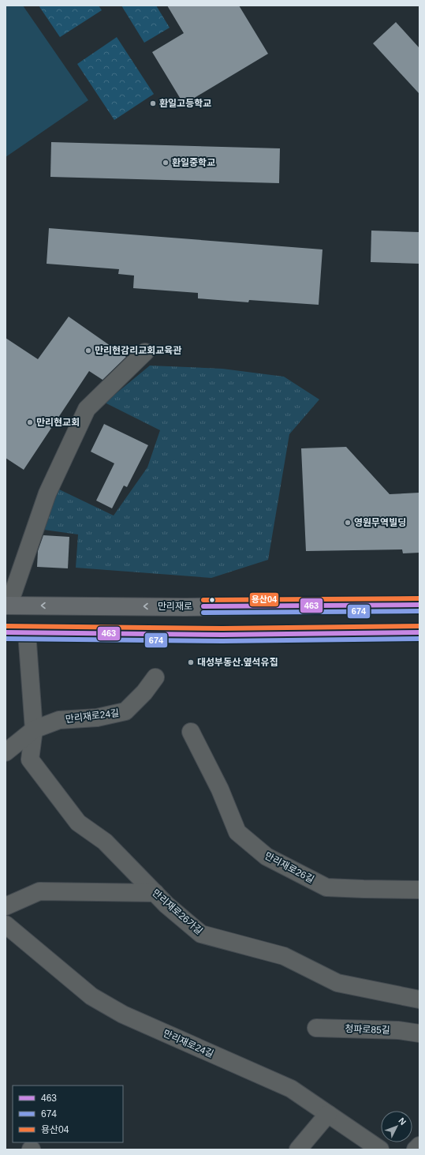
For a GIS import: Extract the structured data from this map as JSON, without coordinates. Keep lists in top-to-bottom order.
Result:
{
  "streets": {
    "main road": ["만리재로"],
    "street": [
      "만리재로24길",
      "만리재로26길",
      "만리재로26가길",
      "청파로85길"
    ]
  },
  "crossings": [
    ["만리재로24길", "만리재로26가길"]
  ],
  "places": [
    "환일고등학교",
    "환일중학교",
    "만리현감리교회교육관",
    "만리현교회",
    "영원무역빌딩",
    "대성부동산.옆석유집"
  ],
  "lines": ["transit line 용산04", "transit line 463", "transit line 674"],
  "legend": ["463", "674", "용산04"],
  "north": "top right"
}
